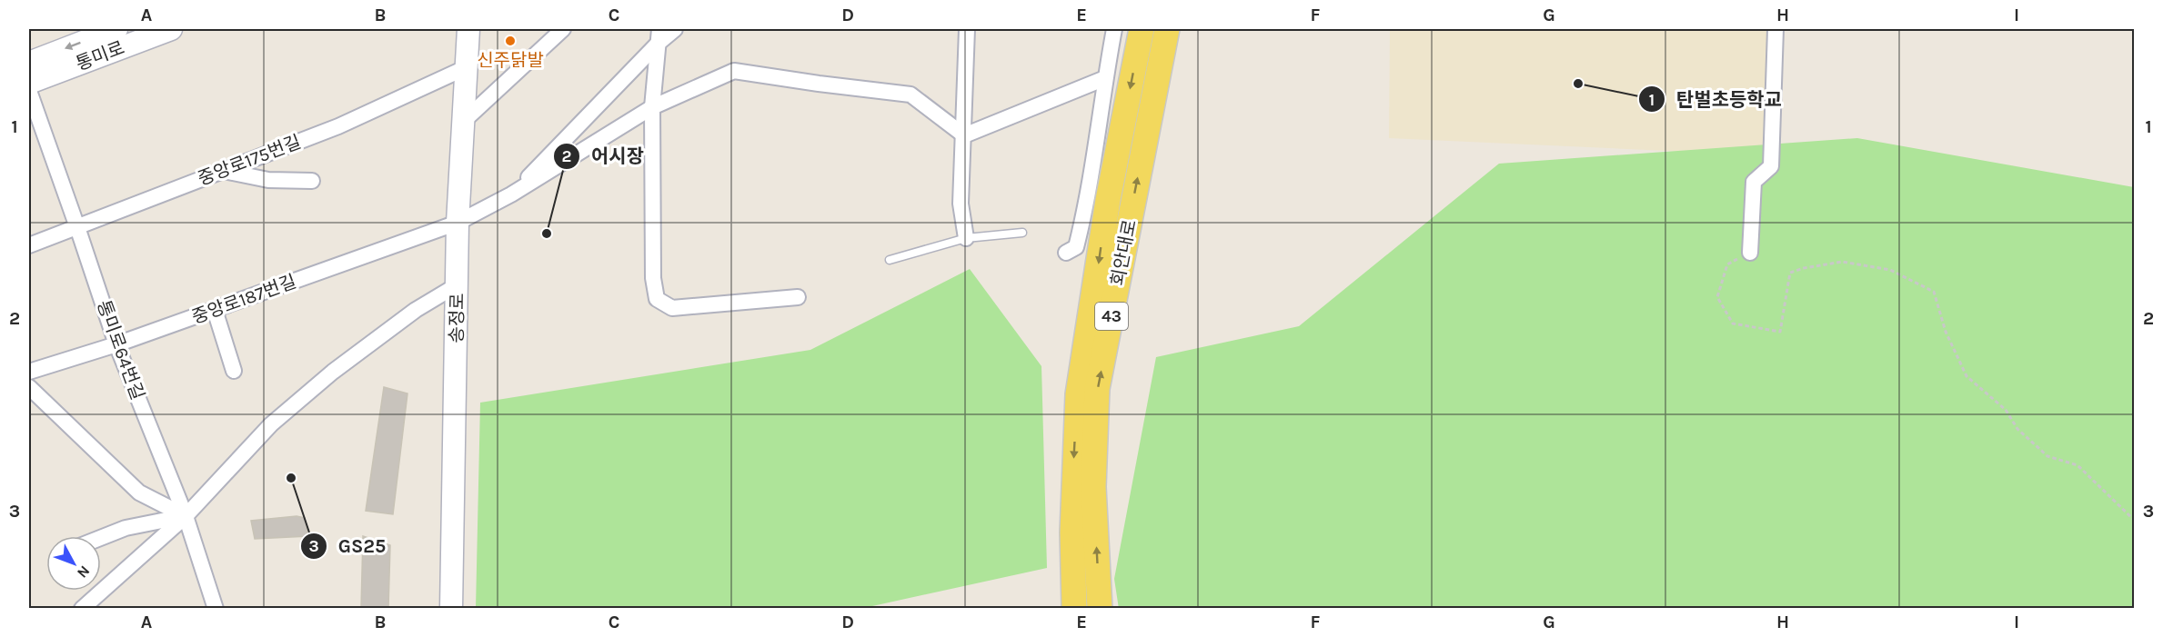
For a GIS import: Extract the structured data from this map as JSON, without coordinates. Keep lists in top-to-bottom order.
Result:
{
  "streets": {
    "main road": ["회안대로", "43"],
    "street": [
      "통미로",
      "중앙로175번길",
      "중앙로187번길",
      "송정로",
      "통미로64번길"
    ]
  },
  "crossings": [
    ["중앙로175번길", "송정로"],
    ["중앙로175번길", "통미로64번길"],
    ["중앙로187번길", "송정로"],
    ["중앙로187번길", "통미로64번길"]
  ],
  "places": [
    "신주닭발",
    "탄벌초등학교",
    "어시장",
    "GS25"
  ],
  "north": "bottom right",
  "grid": {
    "columns": [
      "A",
      "B",
      "C",
      "D",
      "E",
      "F",
      "G",
      "H",
      "I"
    ],
    "rows": ["1", "2", "3"]
  }
}
